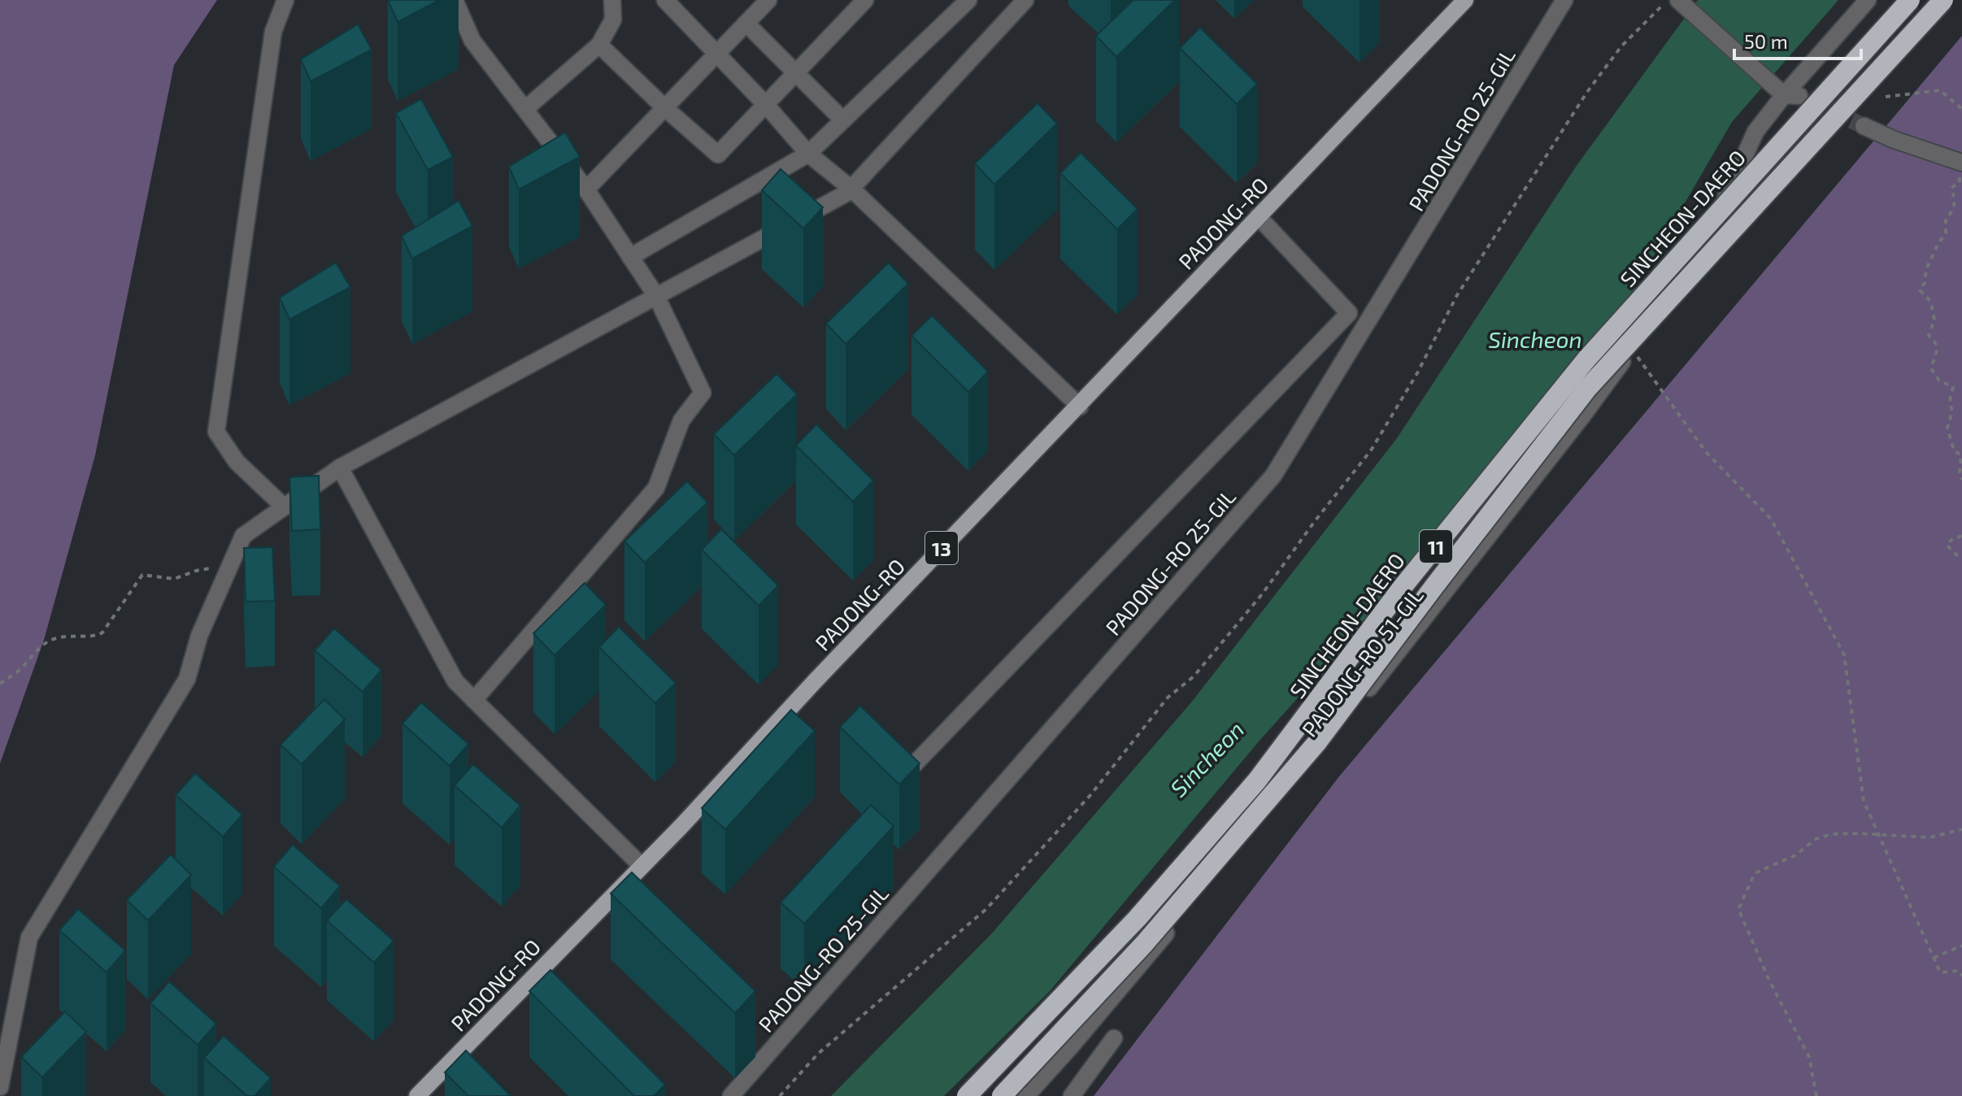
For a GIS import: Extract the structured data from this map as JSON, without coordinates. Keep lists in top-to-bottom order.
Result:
{
  "streets": {
    "highway": ["SINCHEON-DAERO", "11"],
    "main road": ["PADONG-RO", "13"],
    "street": ["PADONG-RO 25-GIL", "PADONG-RO 51-GIL"]
  },
  "water": ["Sincheon"],
  "scale_bar": "50 m"
}
